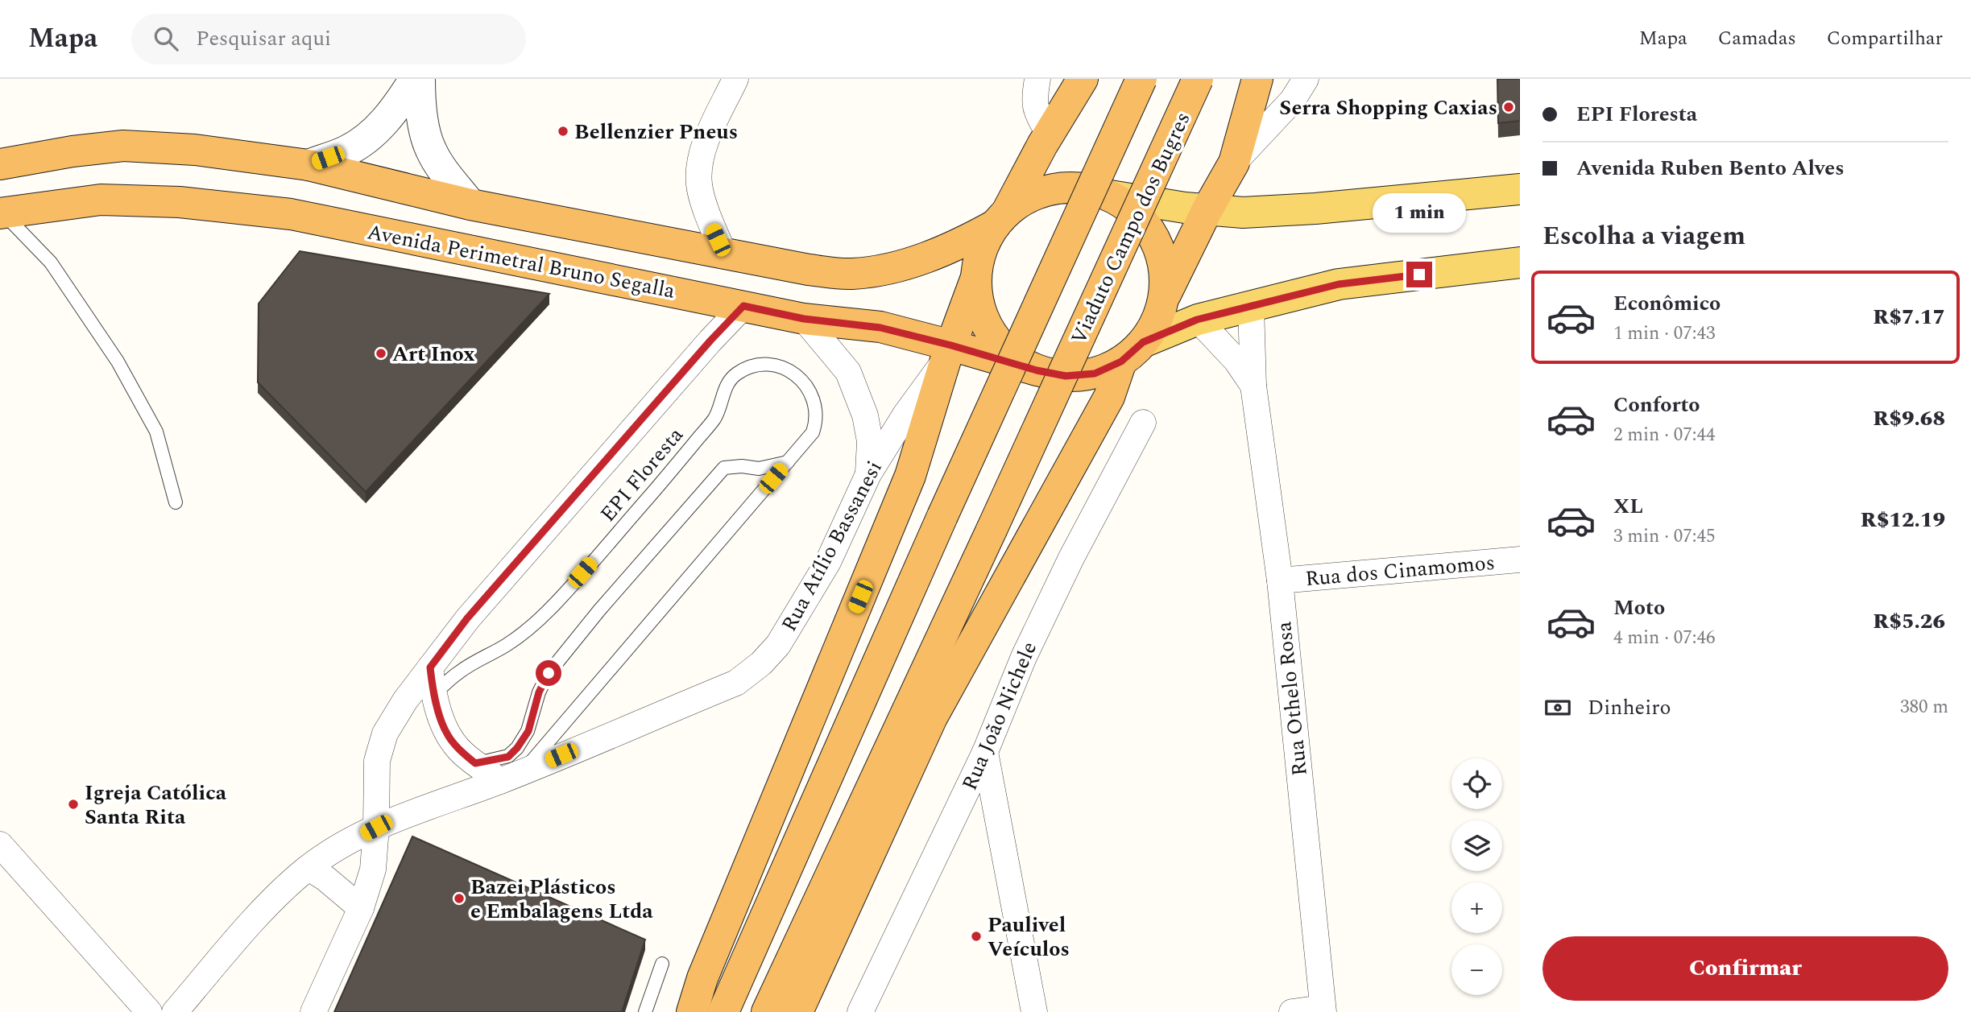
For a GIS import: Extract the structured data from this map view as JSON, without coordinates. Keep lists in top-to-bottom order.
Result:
{
  "streets": {
    "highway": ["Viaduto Campo dos Bugres", "Avenida Perimetral Bruno Segalla"],
    "street": [
      "Rua Atílio Bassanesi",
      "Rua dos Cinamomos",
      "Rua Othelo Rosa",
      "Rua João Nichele"
    ],
    "lane": ["EPI Floresta"]
  },
  "crossings": [
    ["Avenida Perimetral Bruno Segalla", "Rua Atílio Bassanesi"],
    ["EPI Floresta", "Rua Atílio Bassanesi"],
    ["Rua dos Cinamomos", "Rua Othelo Rosa"]
  ],
  "places": [
    "Serra Shopping Caxias",
    "Bellenzier Pneus",
    "Art Inox",
    "Igreja Católica Santa Rita",
    "Bazei Plásticos e Embalagens Ltda",
    "Paulivel Veículos"
  ],
  "page": {
    "header": "Mapa",
    "search": "Pesquisar aqui",
    "nav": ["Mapa", "Camadas", "Compartilhar"],
    "banner": ["EPI Floresta", "Avenida Ruben Bento Alves"],
    "bubble": "1 min",
    "heading": "Escolha a viagem",
    "list": [
      {
        "name": "Econômico",
        "note": "1 min · 07:43",
        "value": "R$7.17"
      },
      {
        "name": "Conforto",
        "note": "2 min · 07:44",
        "value": "R$9.68"
      },
      {
        "name": "XL",
        "note": "3 min · 07:45",
        "value": "R$12.19"
      },
      {
        "name": "Moto",
        "note": "4 min · 07:46",
        "value": "R$5.26"
      }
    ],
    "pay": ["Dinheiro", "380 m"],
    "map_buttons": ["+", "−"],
    "buttons": "Confirmar"
  }
}
